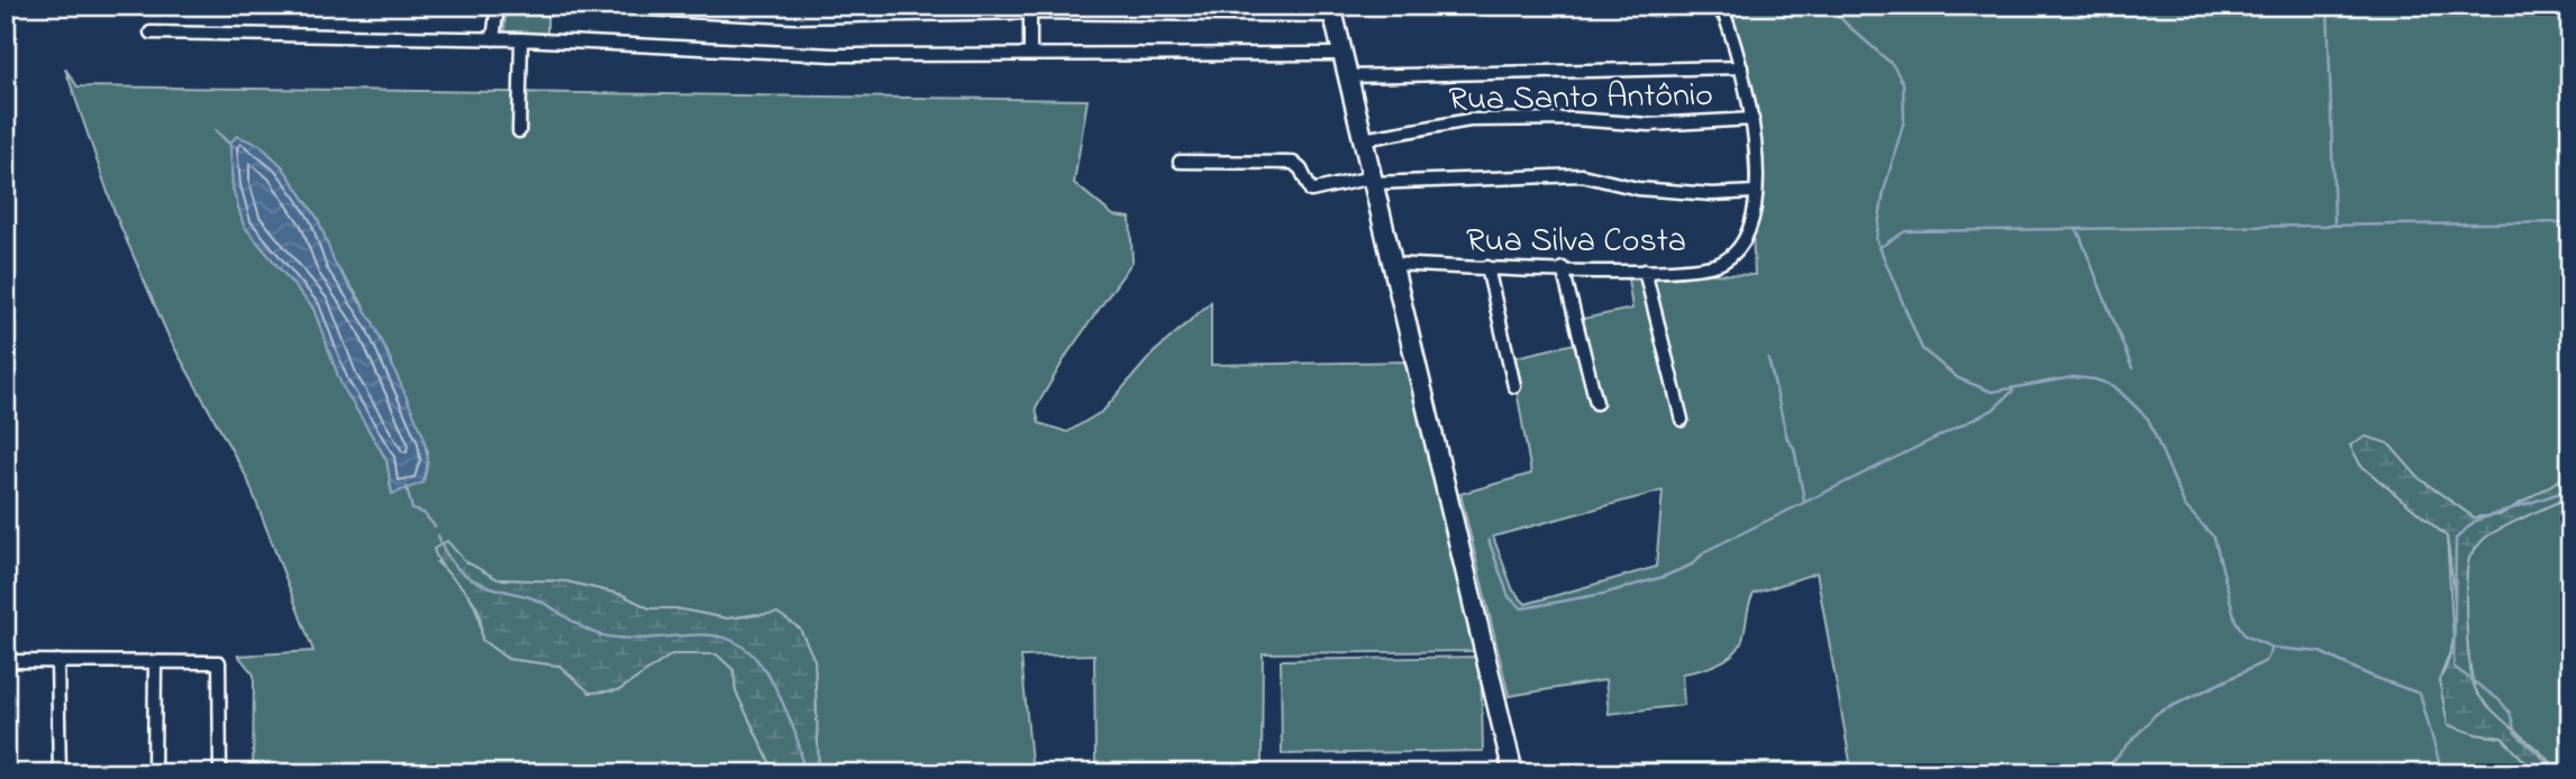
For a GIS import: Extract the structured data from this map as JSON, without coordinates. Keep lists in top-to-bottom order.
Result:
{
  "streets": {
    "street": ["Rua Santo Antônio", "Rua Silva Costa"]
  },
  "crossings": [
    ["Rua Santo Antônio", "Rua Silva Costa"]
  ]
}
